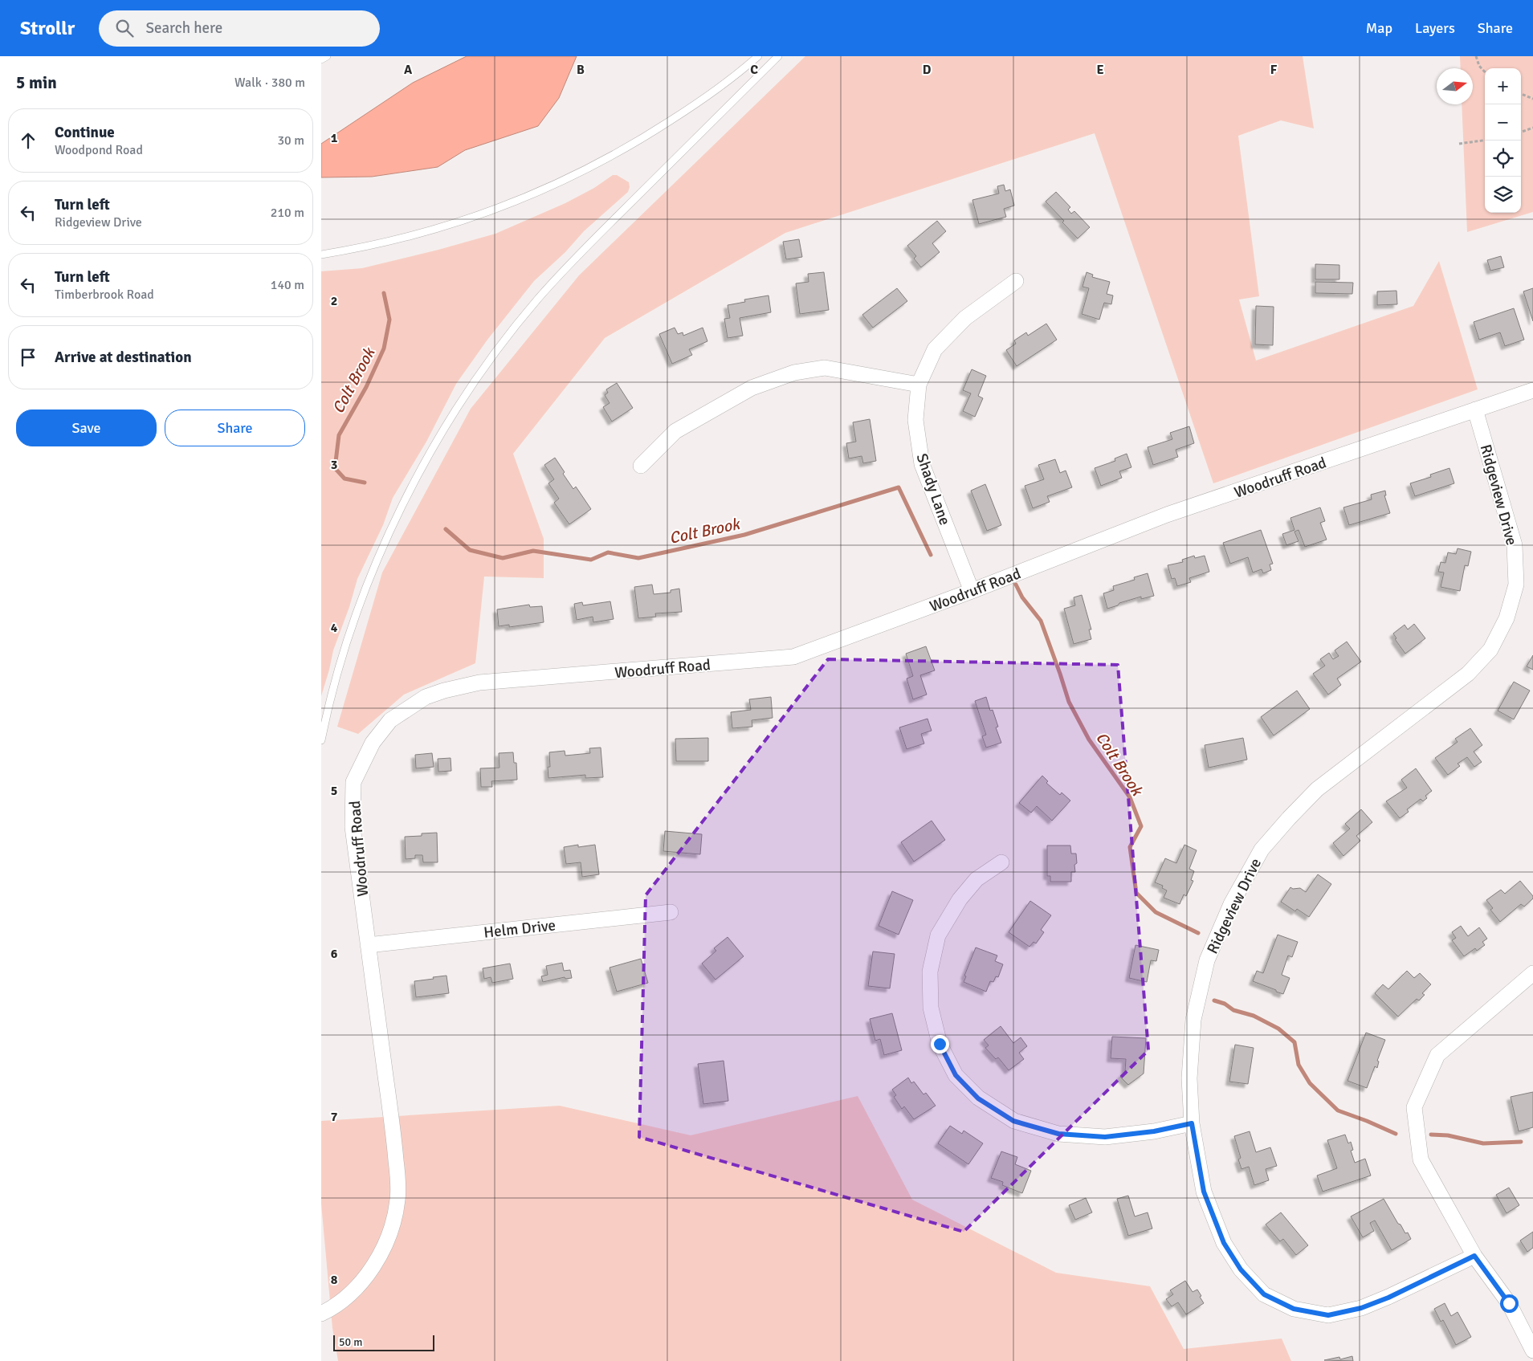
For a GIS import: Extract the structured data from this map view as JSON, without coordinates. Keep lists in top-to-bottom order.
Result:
{
  "streets": {
    "street": [
      "Woodruff Road",
      "Shady Lane",
      "Ridgeview Drive",
      "Helm Drive"
    ]
  },
  "crossings": [
    ["Woodruff Road", "Shady Lane"],
    ["Woodruff Road", "Ridgeview Drive"],
    ["Woodruff Road", "Helm Drive"]
  ],
  "water": ["Colt Brook"],
  "scale_bar": "50 m",
  "north": "right",
  "page": {
    "header": "Strollr",
    "search": "Search here",
    "nav": ["Map", "Layers", "Share"],
    "heading": ["5 min", "Walk · 380 m"],
    "map_buttons": ["+", "−"],
    "list": [
      ["Continue", "Woodpond Road", "30 m"],
      ["Turn left", "Ridgeview Drive", "210 m"],
      ["Turn left", "Timberbrook Road", "140 m"],
      "Arrive at destination"
    ],
    "buttons": ["Save", "Share"],
    "scale": "50 m"
  },
  "grid": {
    "columns": [
      "A",
      "B",
      "C",
      "D",
      "E",
      "F"
    ],
    "rows": [
      "1",
      "2",
      "3",
      "4",
      "5",
      "6",
      "7",
      "8"
    ]
  }
}
